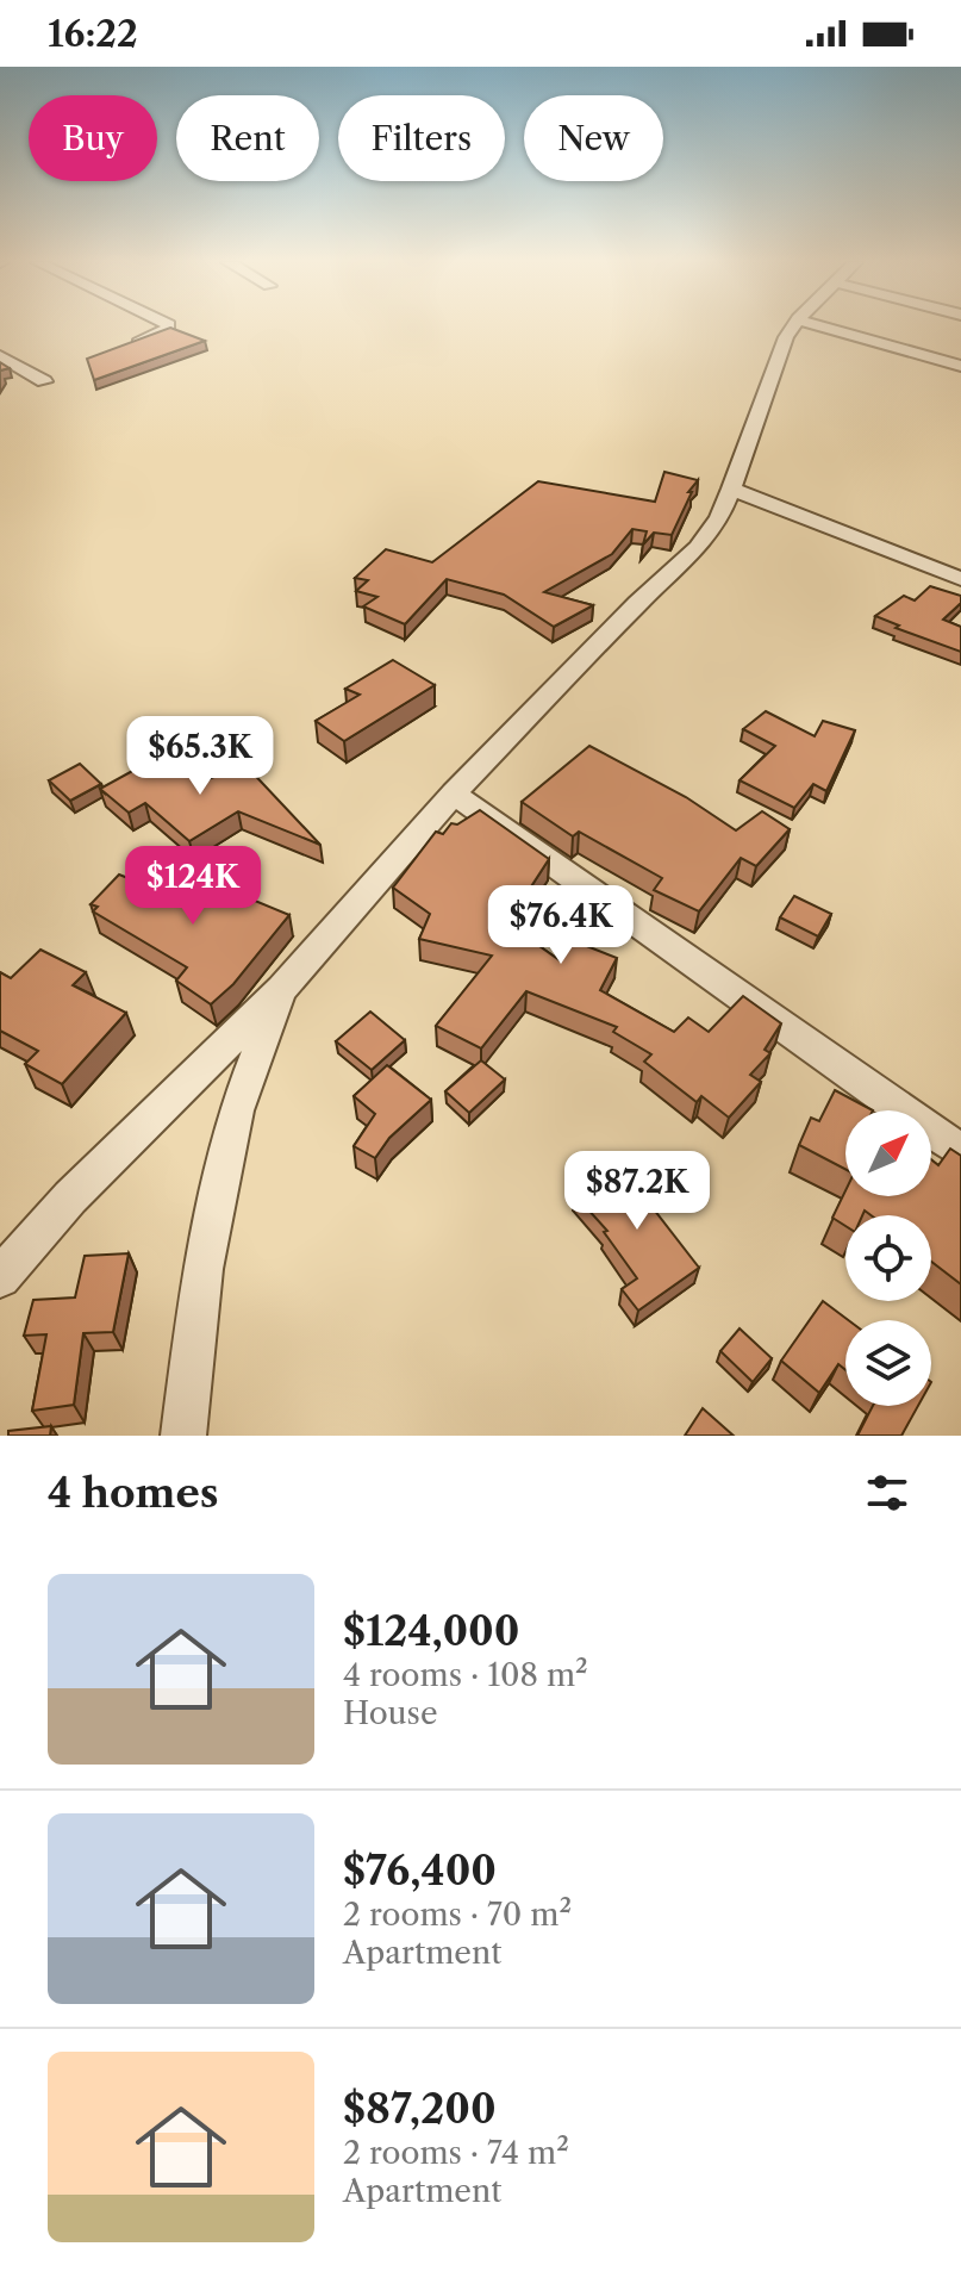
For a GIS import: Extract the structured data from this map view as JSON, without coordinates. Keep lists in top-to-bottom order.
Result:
{
  "north": "top right",
  "page": {
    "status": "16:22",
    "chip": [
      "Buy",
      "Rent",
      "Filters",
      "New"
    ],
    "price": [
      "$65.3K",
      "$124K",
      "$76.4K",
      "$87.2K"
    ],
    "heading": "4 homes",
    "list": [
      {
        "name": "$124,000",
        "note": "4 rooms · 108 m² · House"
      },
      {
        "name": "$76,400",
        "note": "2 rooms · 70 m² · Apartment"
      },
      {
        "name": "$87,200",
        "note": "2 rooms · 74 m² · Apartment"
      }
    ]
  }
}
